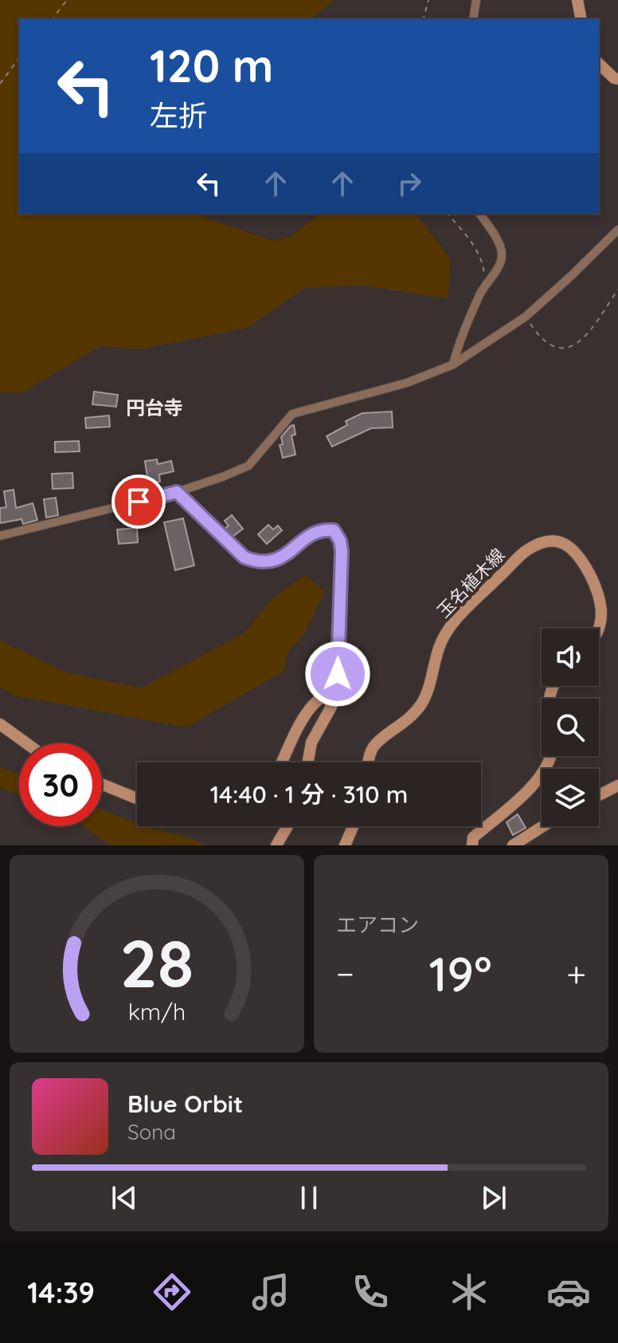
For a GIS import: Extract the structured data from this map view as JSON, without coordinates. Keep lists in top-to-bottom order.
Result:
{
  "streets": {
    "main road": ["玉名植木線"]
  },
  "districts": ["円台寺"],
  "page": {
    "turn": ["120 m", "左折"],
    "limit": "30",
    "trip": "14:40 · 1 分 · 310 m",
    "tile": "エアコン",
    "heat": ["−", "19°", "+"],
    "song": ["Blue Orbit", "Sona"],
    "tabs": "14:39",
    "gauge": ["28", "km/h"]
  }
}
